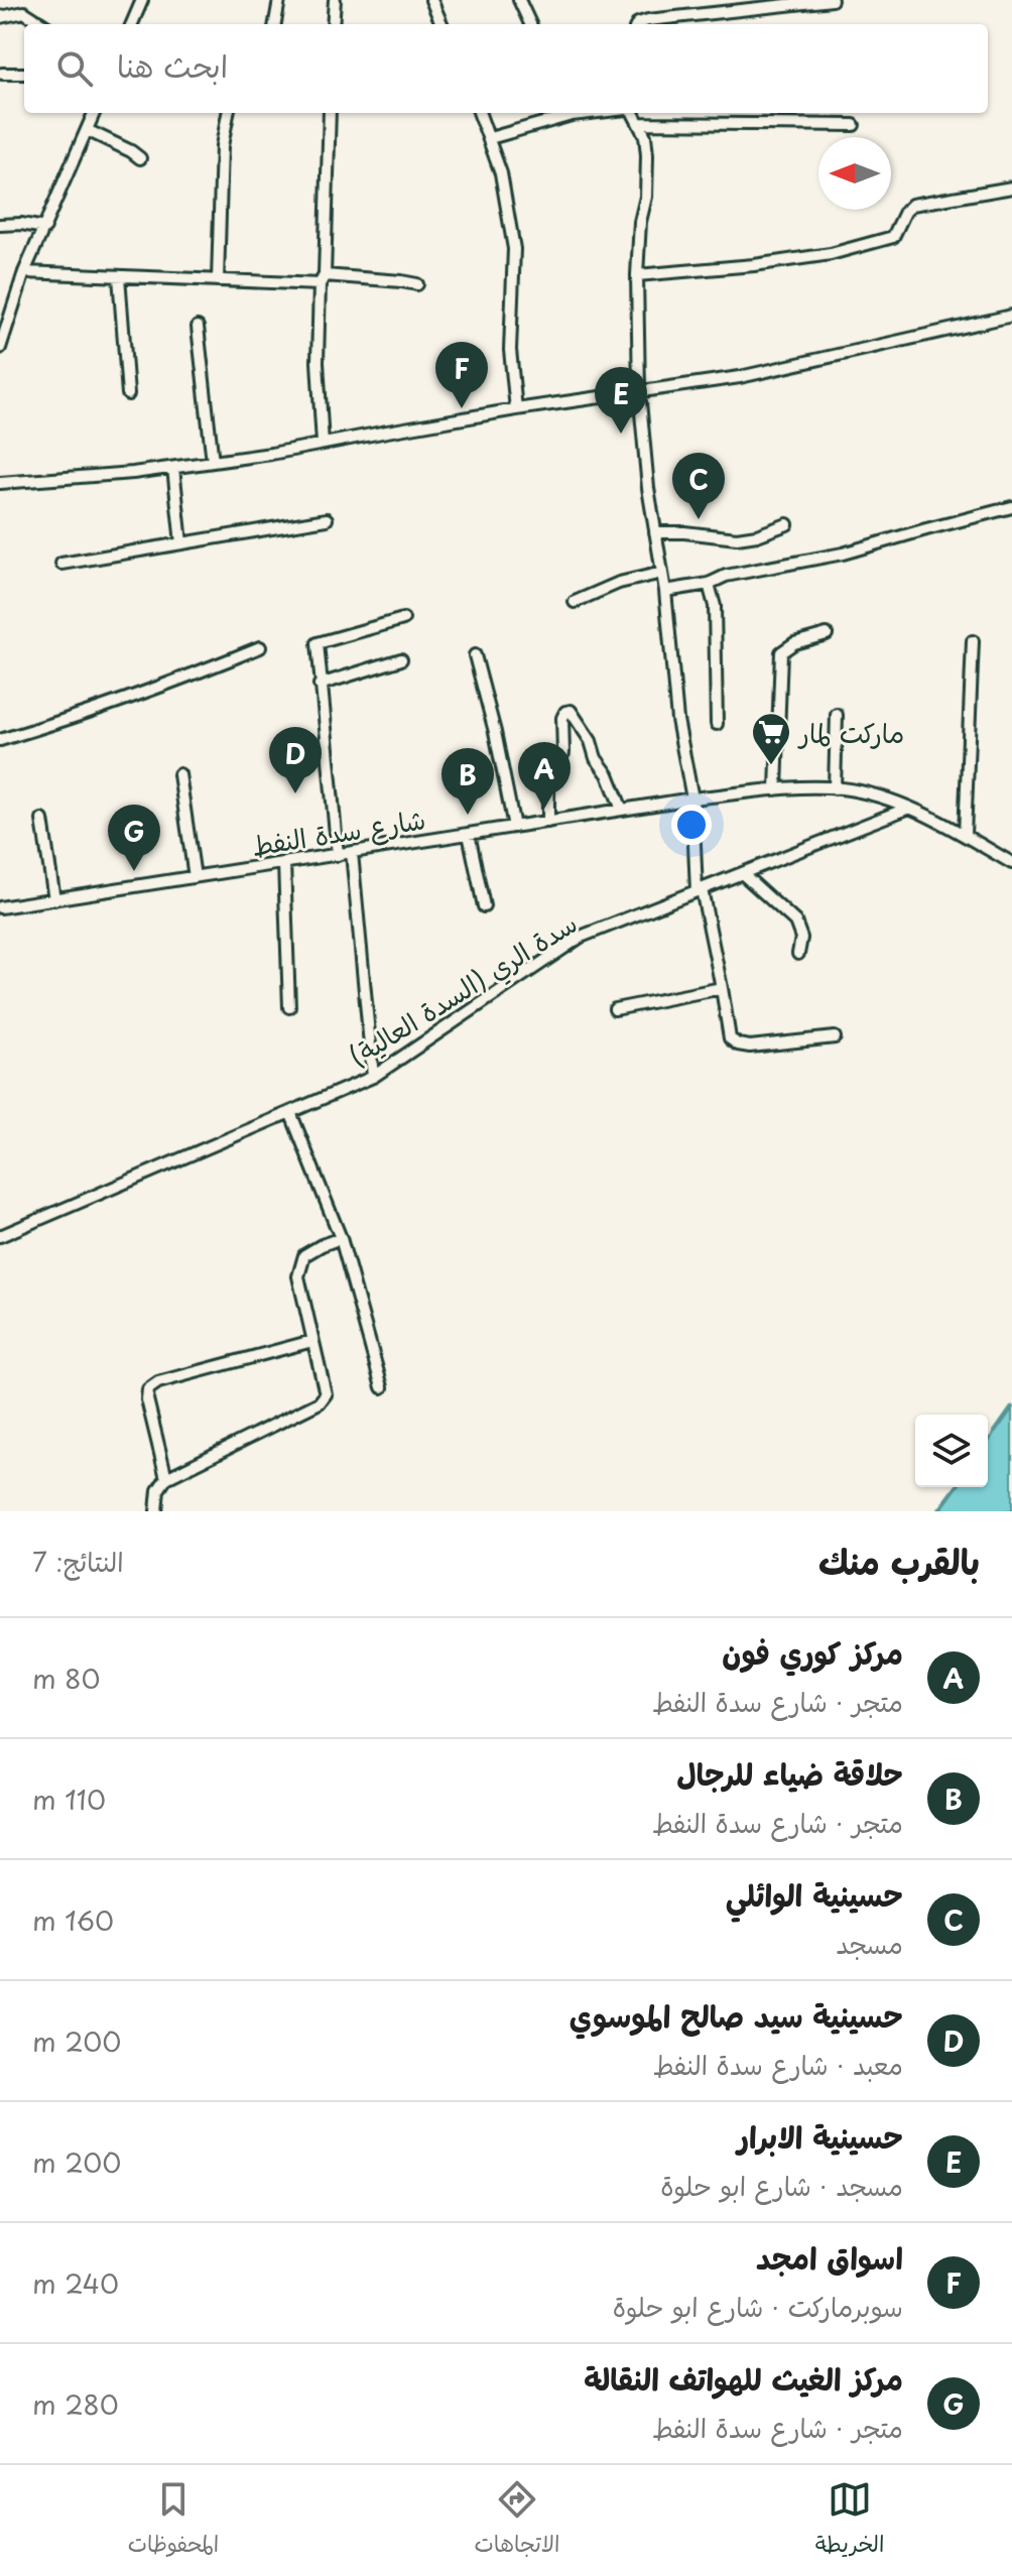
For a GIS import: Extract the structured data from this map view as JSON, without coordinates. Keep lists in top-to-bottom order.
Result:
{
  "streets": {
    "street": ["شارع سدة النفط", "سدة الري (السدة العالية)"]
  },
  "crossings": [
    ["شارع سدة النفط", "سدة الري (السدة العالية)"]
  ],
  "places": {
    "supermarket": ["ماركت لمار"]
  },
  "north": "left",
  "page": {
    "search": "ابحث هنا",
    "pins": [
      "F",
      "E",
      "C",
      "D",
      "A",
      "B",
      "G"
    ],
    "heading": ["بالقرب منك", "النتائج: 7"],
    "list": [
      {
        "mark": "A",
        "name": "مركز كوري فون",
        "note": "متجر · شارع سدة النفط",
        "value": "80 m"
      },
      {
        "mark": "B",
        "name": "حلاقة ضياء للرجال",
        "note": "متجر · شارع سدة النفط",
        "value": "110 m"
      },
      {
        "mark": "C",
        "name": "حسينية الوائلي",
        "note": "مسجد",
        "value": "160 m"
      },
      {
        "mark": "D",
        "name": "حسينية سيد صالح الموسوي",
        "note": "معبد · شارع سدة النفط",
        "value": "200 m"
      },
      {
        "mark": "E",
        "name": "حسينية الابرار",
        "note": "مسجد · شارع ابو حلوة",
        "value": "200 m"
      },
      {
        "mark": "F",
        "name": "اسواق امجد",
        "note": "سوبرماركت · شارع ابو حلوة",
        "value": "240 m"
      },
      {
        "mark": "G",
        "name": "مركز الغيث للهواتف النقالة",
        "note": "متجر · شارع سدة النفط",
        "value": "280 m"
      }
    ],
    "nav": ["الخريطة", "الاتجاهات", "المحفوظات"]
  }
}
